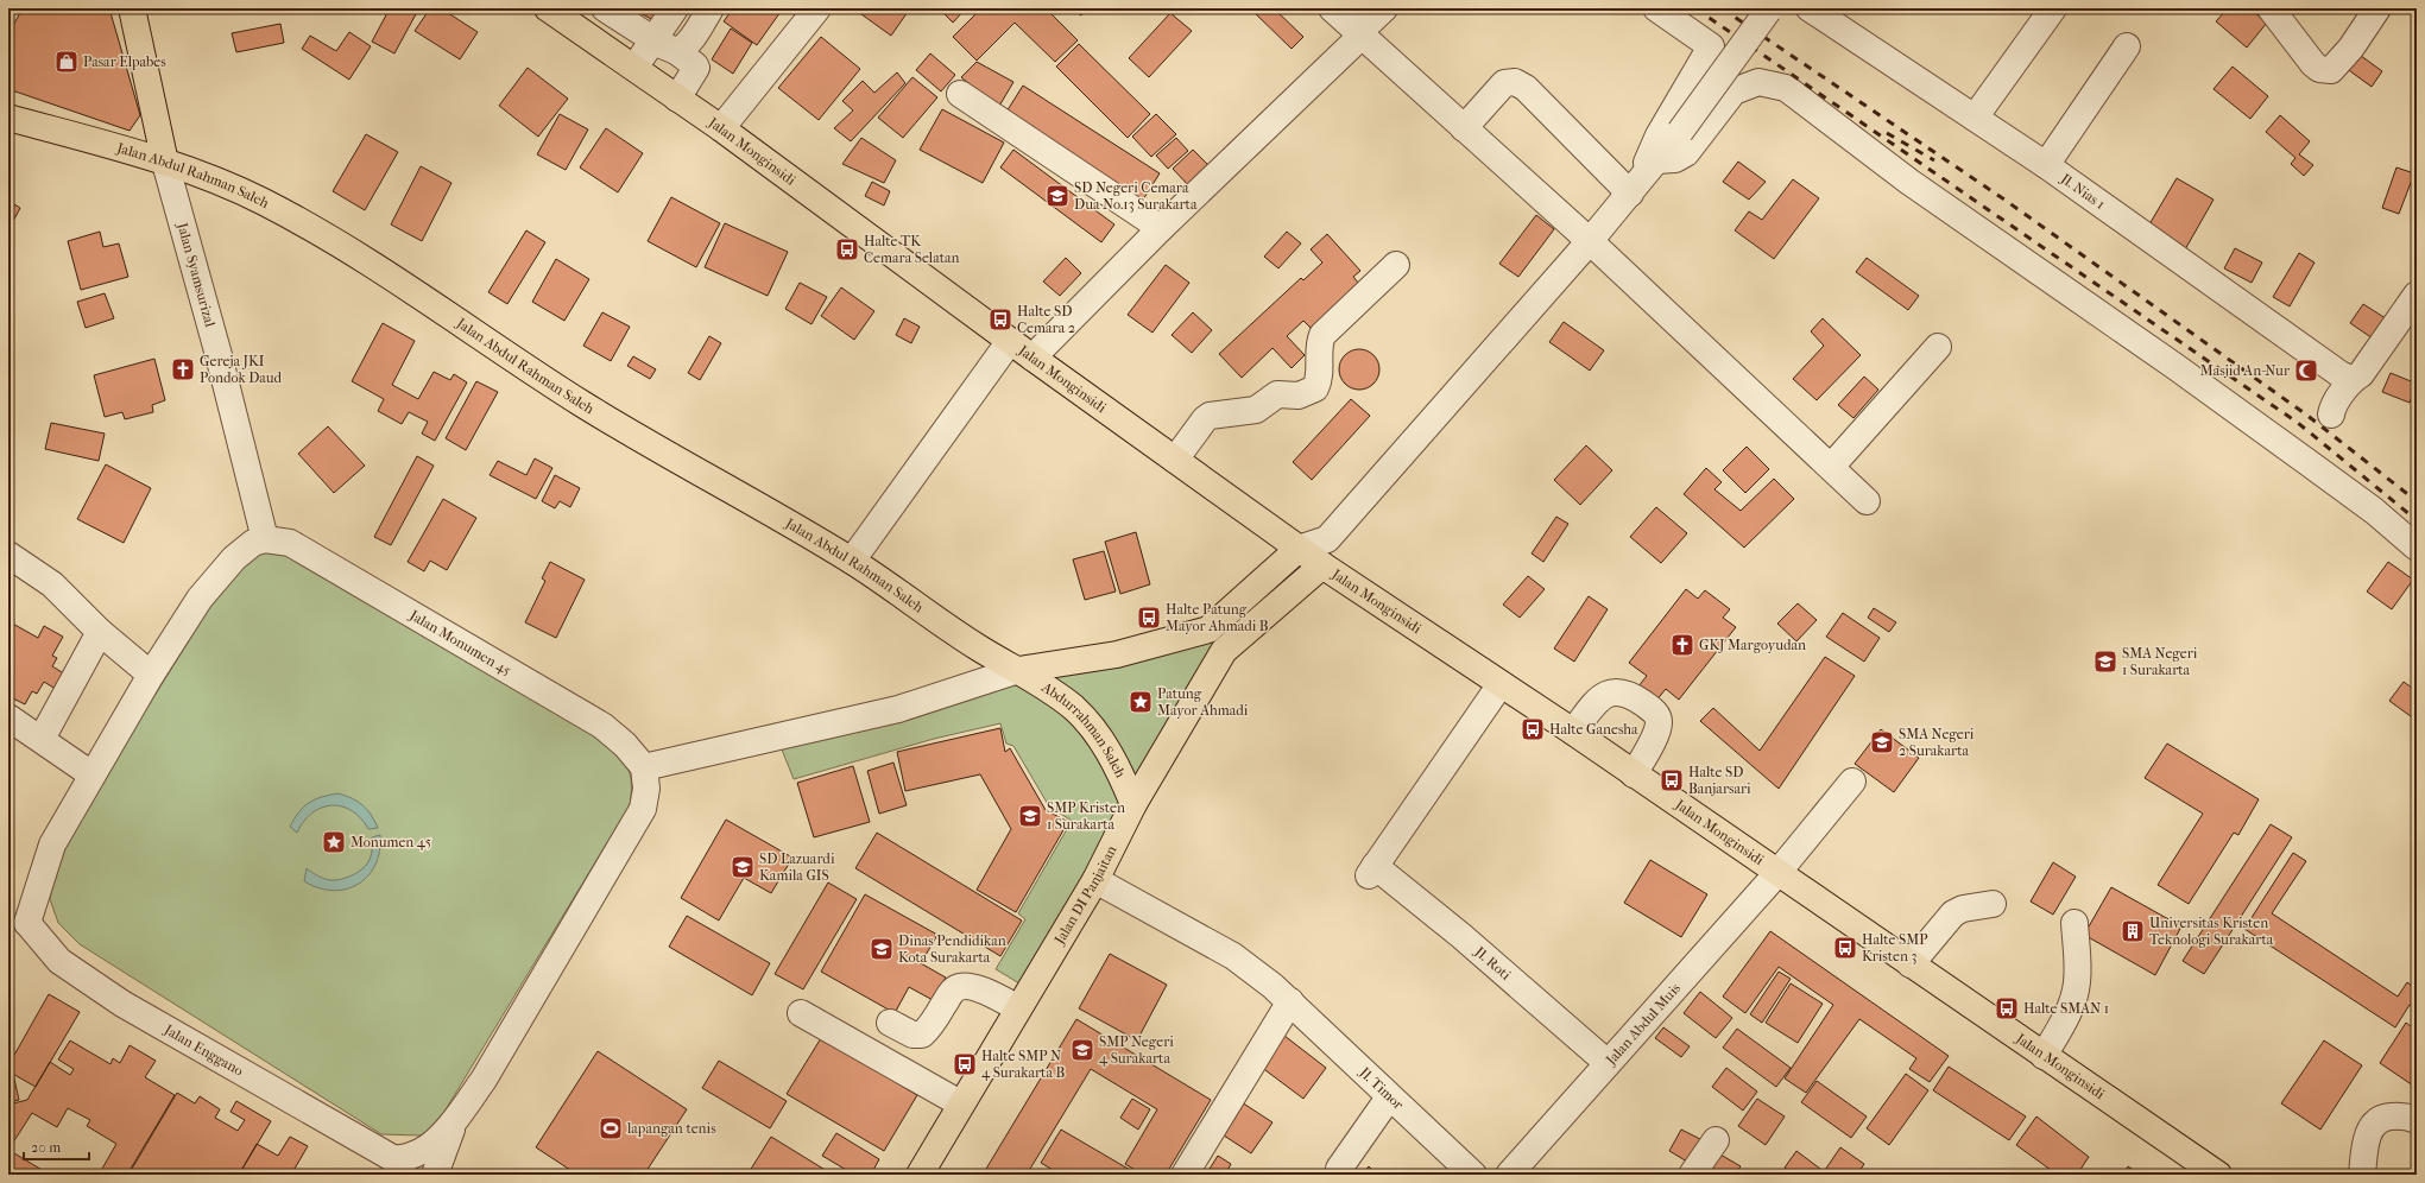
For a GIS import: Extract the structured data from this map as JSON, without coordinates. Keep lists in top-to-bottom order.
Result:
{
  "streets": {
    "main road": [
      "Jalan Monginsidi",
      "Jalan Abdul Rahman Saleh",
      "Jalan Syamsurizal",
      "Abdurrahman Saleh",
      "Jalan DI Panjaitan"
    ],
    "street": [
      "Jl. Nias 1",
      "Jalan Monumen 45",
      "Jl. Roti",
      "Jalan Abdul Muis",
      "Jalan Enggano",
      "Jl. Timor"
    ]
  },
  "crossings": [
    ["Jalan Monginsidi", "Jalan DI Panjaitan"],
    ["Jalan Monginsidi", "Jl. Roti"],
    ["Jalan Monginsidi", "Jalan Abdul Muis"],
    ["Jalan Abdul Rahman Saleh", "Jalan Syamsurizal"],
    ["Jalan Abdul Rahman Saleh", "Abdurrahman Saleh"],
    ["Jalan Syamsurizal", "Jalan Monumen 45"],
    ["Abdurrahman Saleh", "Jalan DI Panjaitan"],
    ["Jalan DI Panjaitan", "Jl. Timor"],
    ["Jl. Roti", "Jalan Abdul Muis"]
  ],
  "places": {
    "shop": ["Pasar Elpabes"],
    "school or university": [
      "SD Negeri Cemara Dua No.13 Surakarta",
      "SMA Negeri 1 Surakarta",
      "SMA Negeri 2 Surakarta",
      "SMP Kristen 1 Surakarta",
      "SD Lazuardi Kamila GIS",
      "Dinas Pendidikan Kota Surakarta",
      "SMP Negeri 4 Surakarta"
    ],
    "bus stop": [
      "Halte TK Cemara Selatan",
      "Halte SD Cemara 2",
      "Halte Patung Mayor Ahmadi B",
      "Halte Ganesha",
      "Halte SD Banjarsari",
      "Halte SMP Kristen 3",
      "Halte SMAN 1",
      "Halte SMP N 4 Surakarta B"
    ],
    "church": ["Gereja JKI Pondok Daud", "GKJ Margoyudan"],
    "mosque": ["Masjid An-Nur"],
    "place": ["Patung Mayor Ahmadi", "Monumen 45"],
    "building": ["Universitas Kristen Teknologi Surakarta"],
    "sports": ["lapangan tenis"]
  },
  "scale_bar": "20 m"
}
